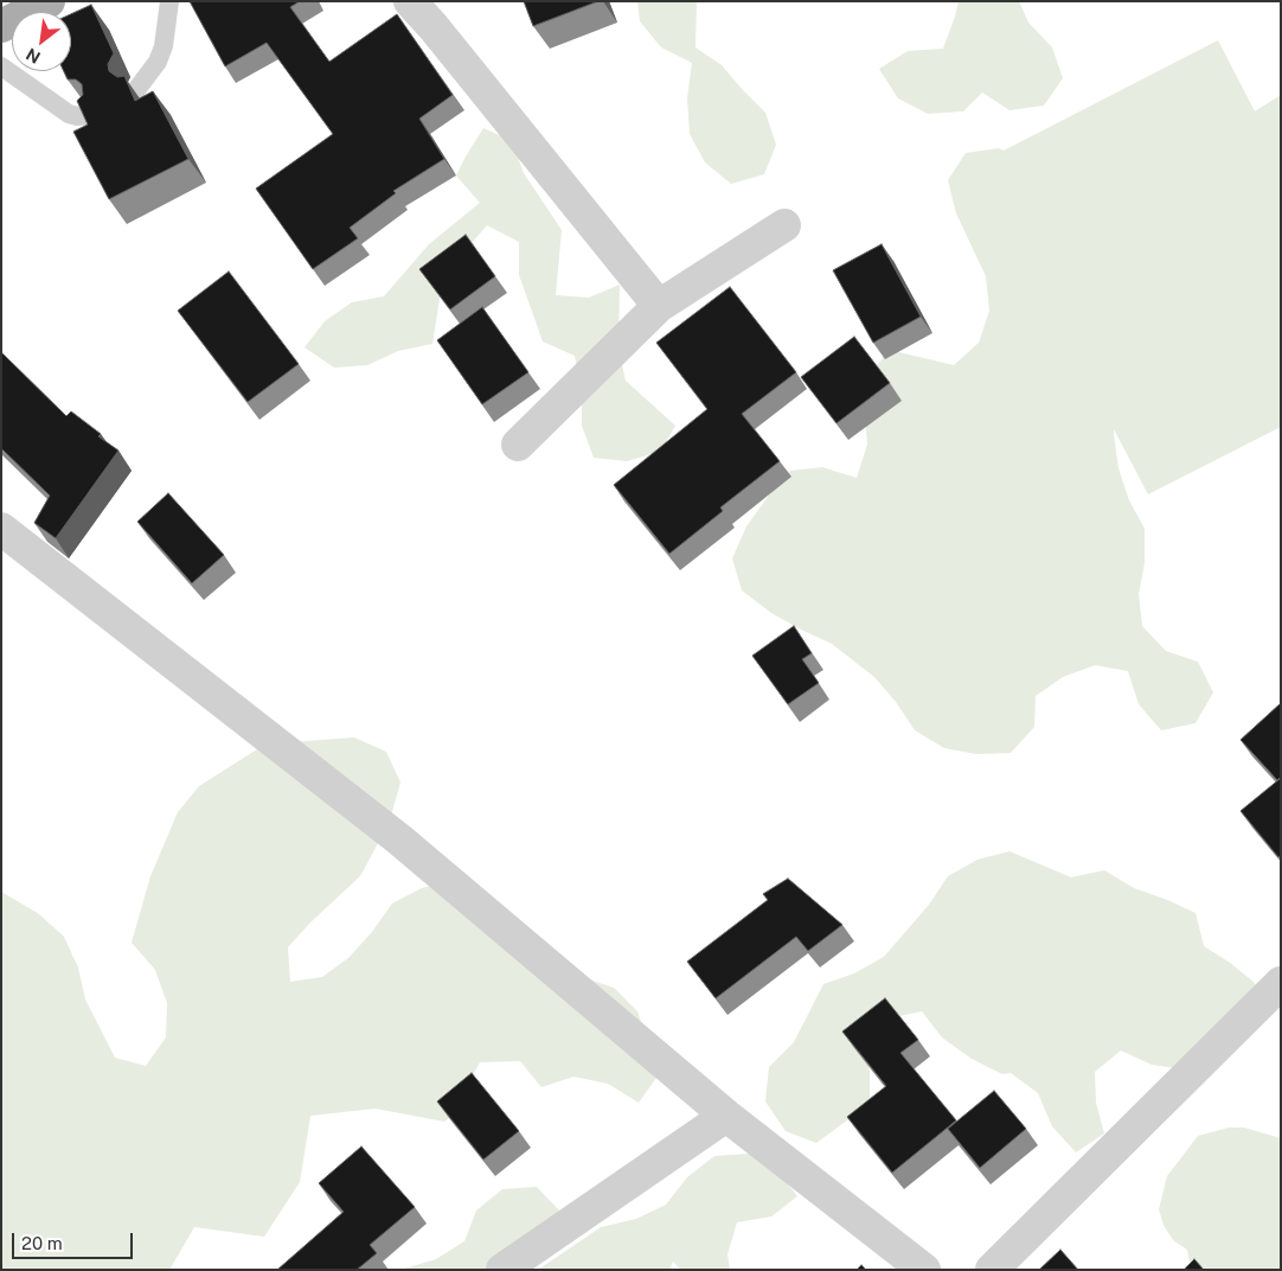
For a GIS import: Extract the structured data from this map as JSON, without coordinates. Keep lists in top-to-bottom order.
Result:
{
  "scale_bar": "20 m",
  "north": "bottom left"
}
